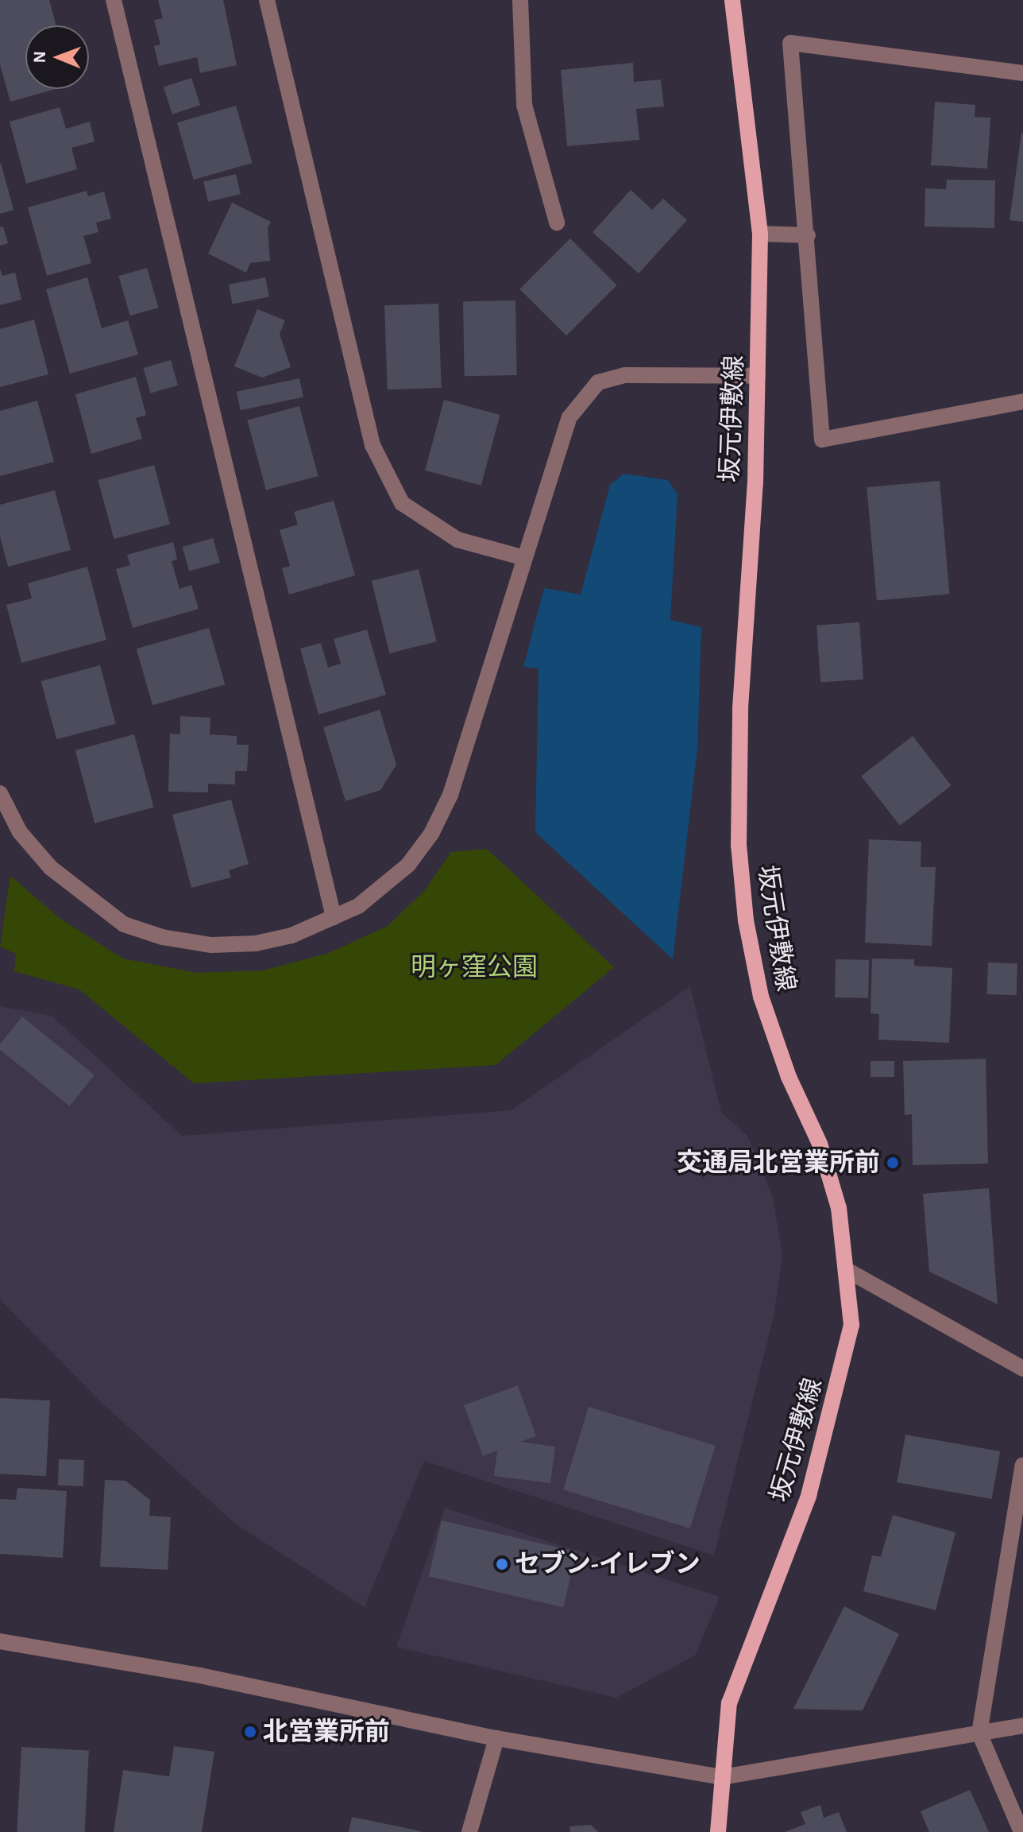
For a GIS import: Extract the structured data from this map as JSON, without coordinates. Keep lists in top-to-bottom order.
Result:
{
  "streets": {
    "main road": ["坂元伊敷線"]
  },
  "parks": ["明ヶ窪公園"],
  "places": ["交通局北営業所前", "セブン-イレブン", "北営業所前"],
  "north": "left"
}
